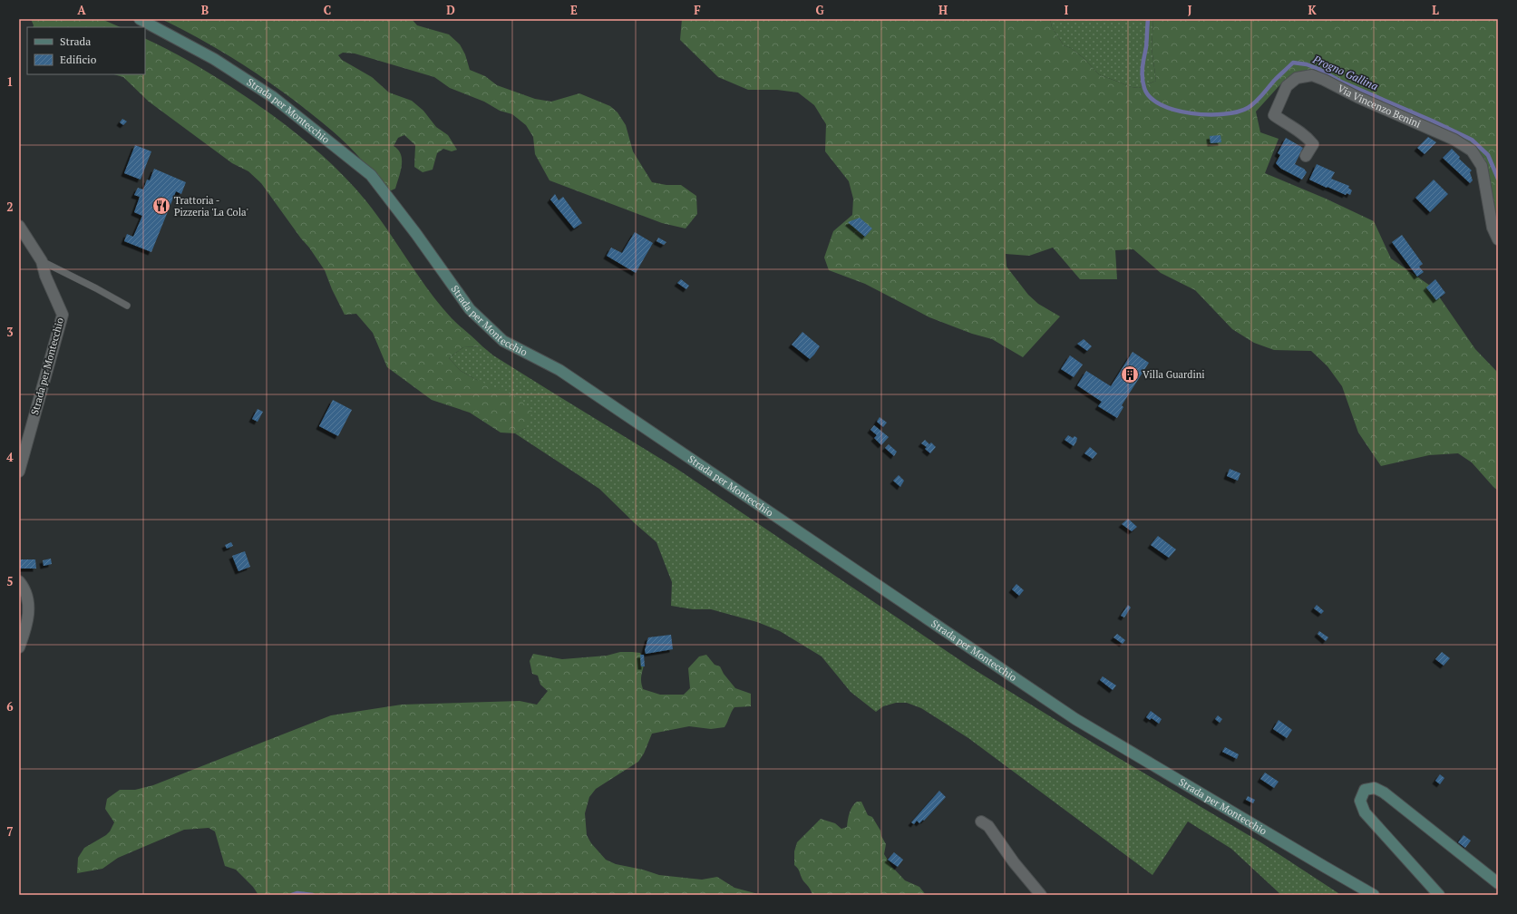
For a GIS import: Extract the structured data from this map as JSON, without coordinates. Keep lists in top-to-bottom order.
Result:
{
  "streets": {
    "street": ["Via Vincenzo Benini", "Strada per Montecchio"]
  },
  "water": ["Progno Gallina"],
  "places": {
    "restaurant": ["Trattoria - Pizzeria 'La Cola'"],
    "building": ["Villa Guardini"]
  },
  "legend": ["Strada", "Edificio"],
  "grid": {
    "columns": [
      "A",
      "B",
      "C",
      "D",
      "E",
      "F",
      "G",
      "H",
      "I",
      "J",
      "K",
      "L"
    ],
    "rows": [
      "1",
      "2",
      "3",
      "4",
      "5",
      "6",
      "7"
    ]
  }
}
